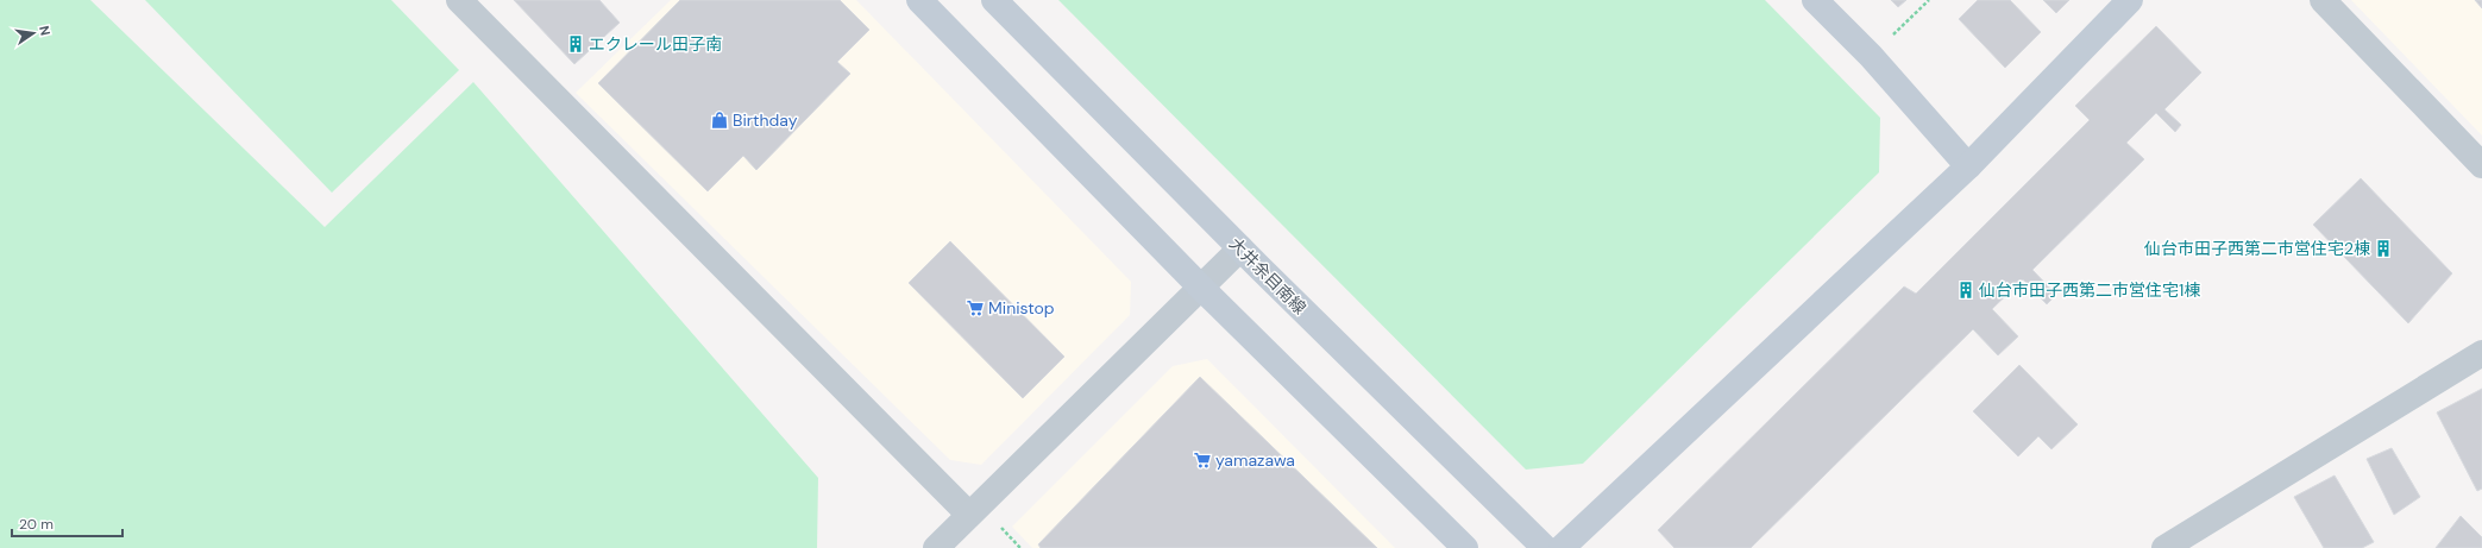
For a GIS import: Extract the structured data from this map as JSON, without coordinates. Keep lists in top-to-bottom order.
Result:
{
  "streets": {
    "street": ["大井余目南線"]
  },
  "places": {
    "building": ["エクレール田子南", "仙台市田子西第二市営住宅2棟", "仙台市田子西第二市営住宅1棟"],
    "shop": ["Birthday"],
    "supermarket": ["Ministop", "yamazawa"]
  },
  "scale_bar": "20 m",
  "north": "right"
}
